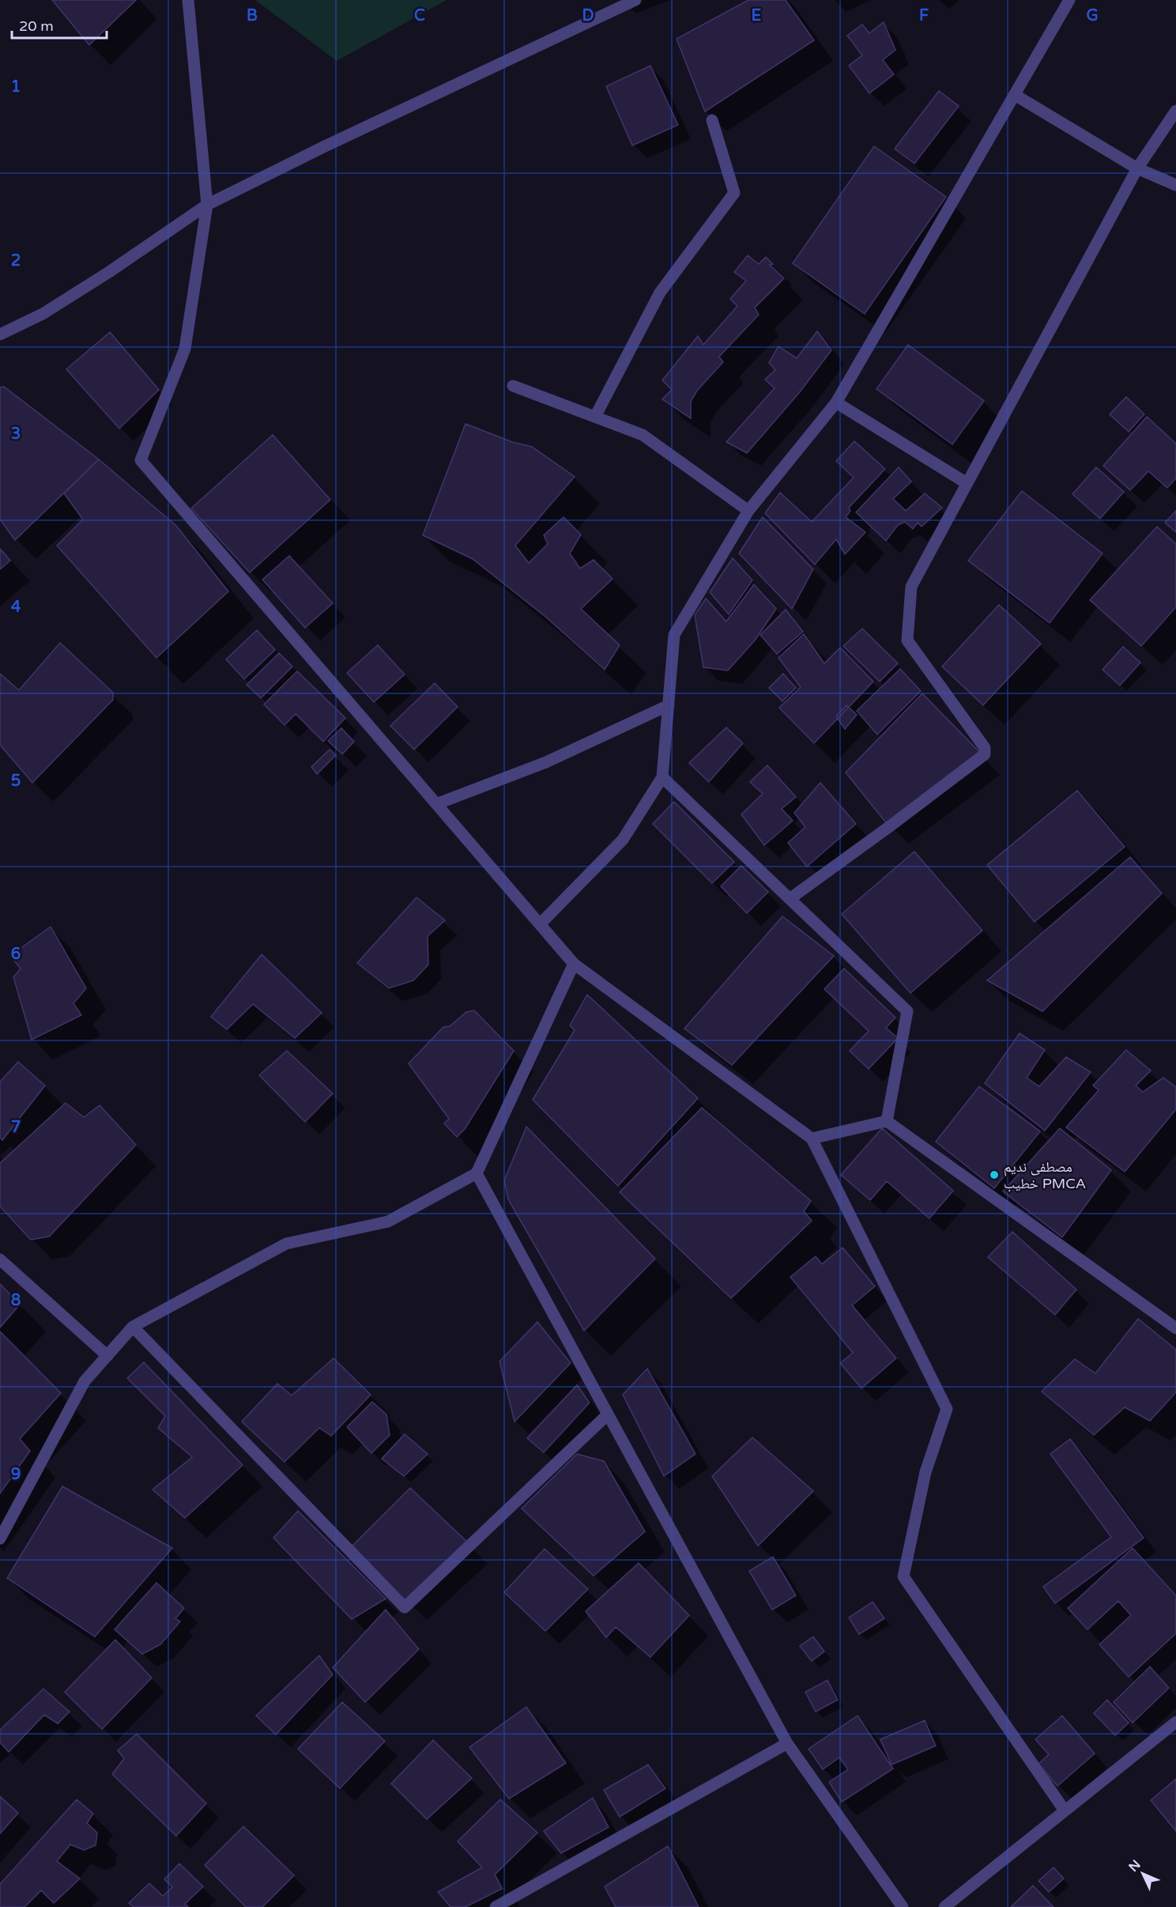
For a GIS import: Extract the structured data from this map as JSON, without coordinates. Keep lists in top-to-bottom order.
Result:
{
  "places": ["مصطفى نديم خطيب PMCA"],
  "scale_bar": "20 m",
  "north": "top left",
  "grid": {
    "columns": [
      "B",
      "C",
      "D",
      "E",
      "F",
      "G"
    ],
    "rows": [
      "1",
      "2",
      "3",
      "4",
      "5",
      "6",
      "7",
      "8",
      "9"
    ]
  }
}
